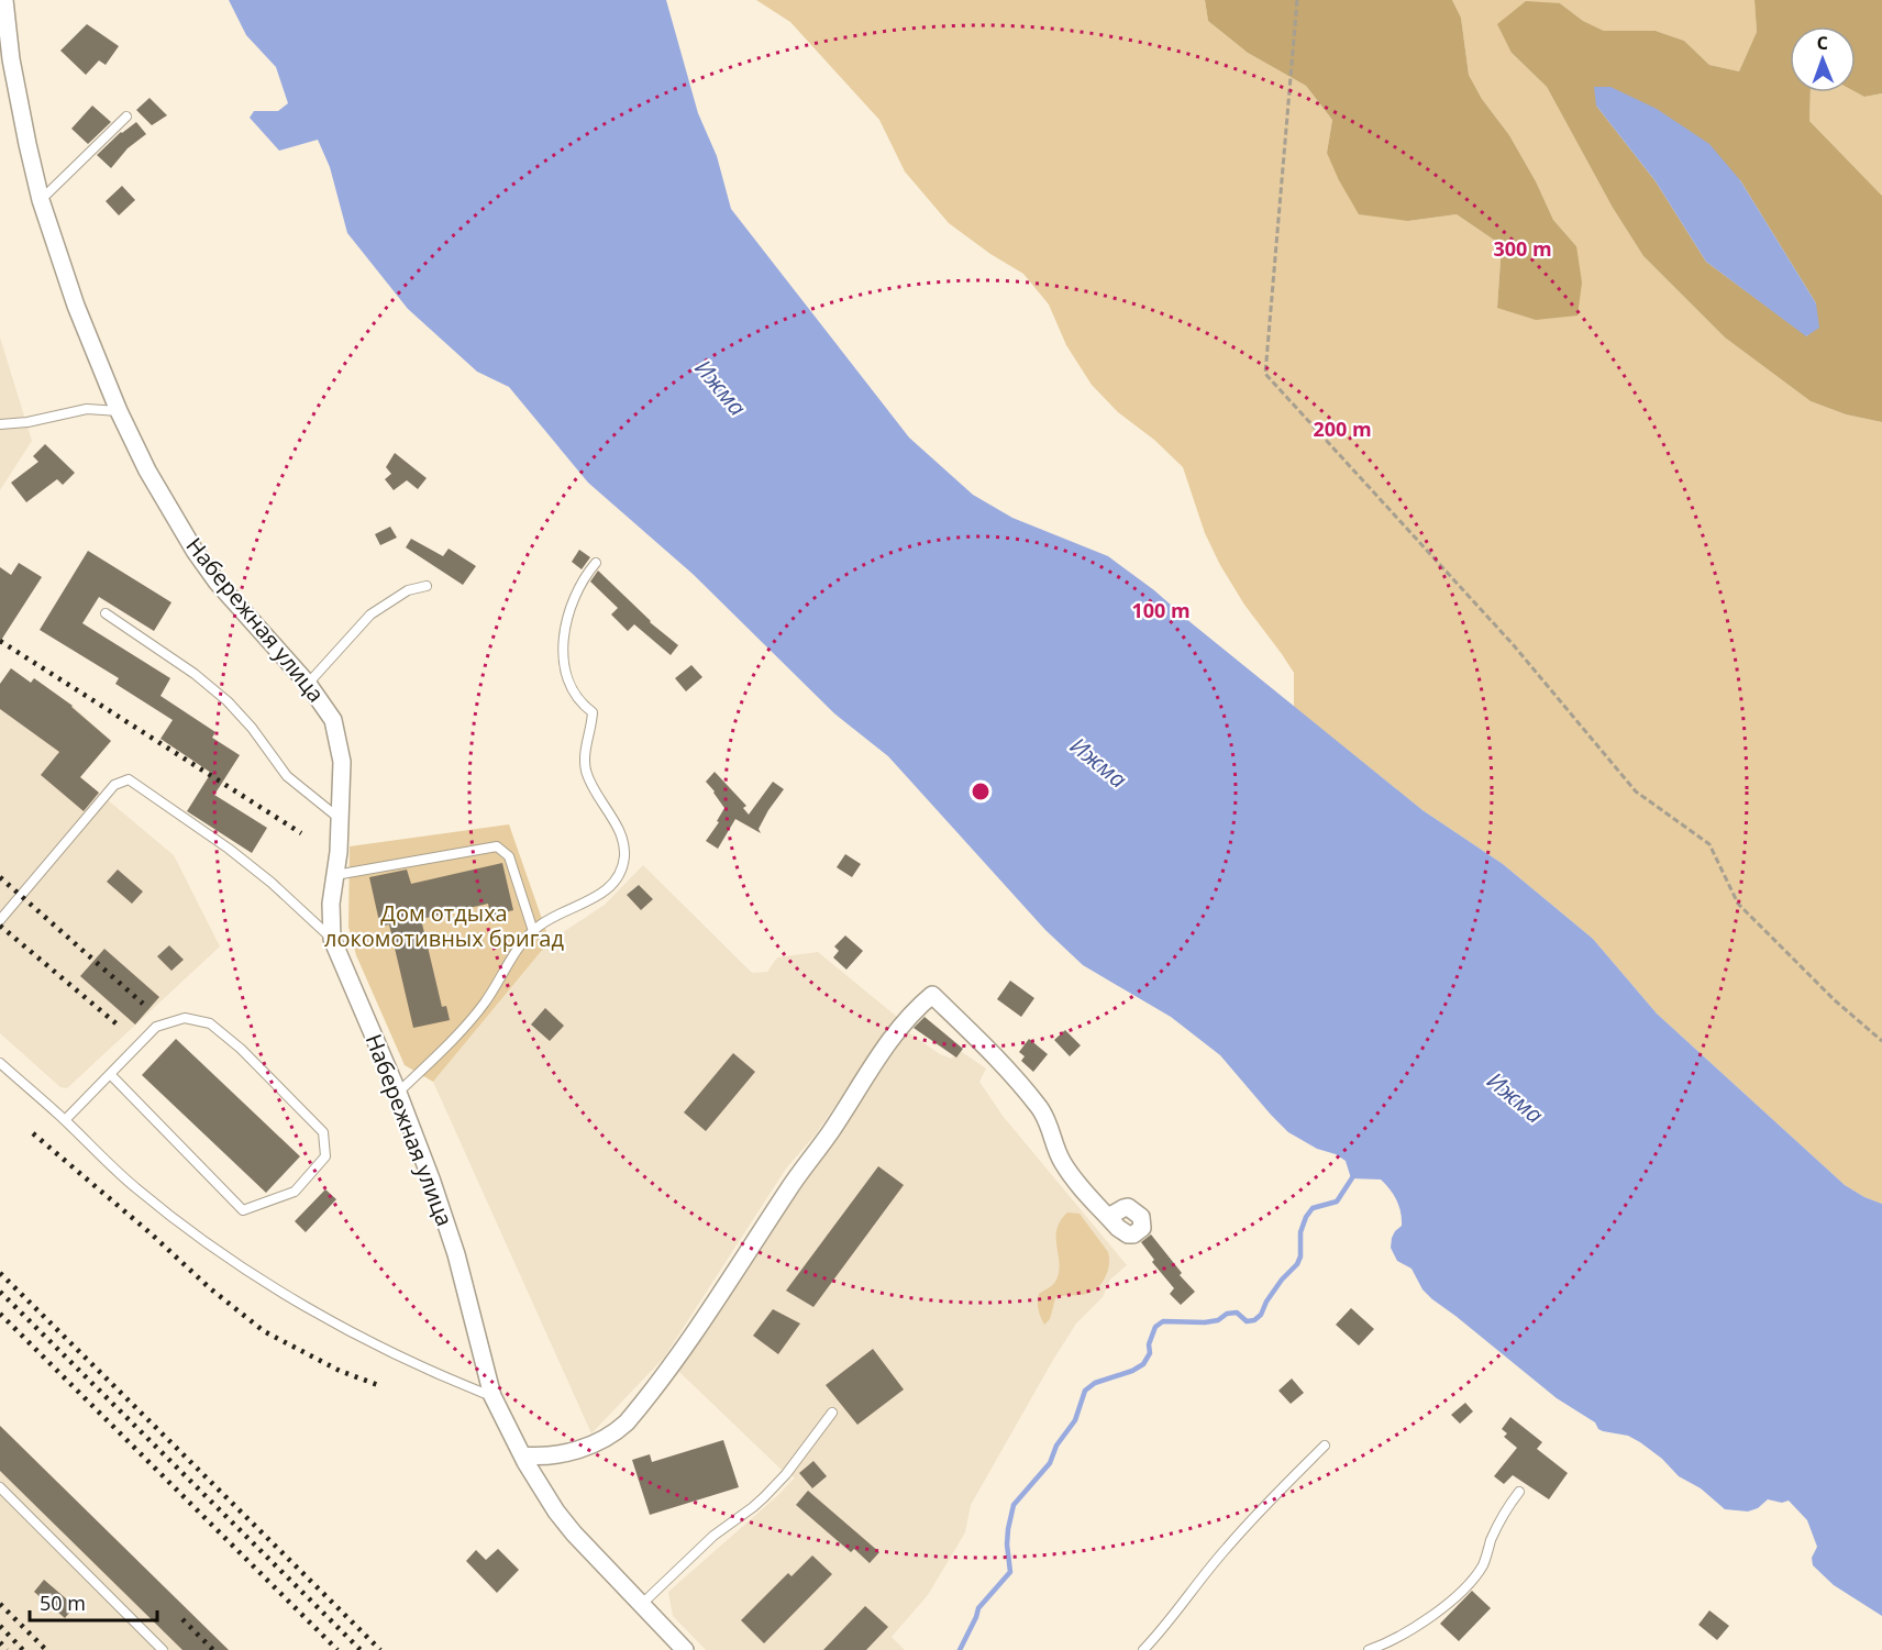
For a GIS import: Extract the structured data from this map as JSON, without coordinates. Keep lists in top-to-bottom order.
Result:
{
  "streets": {
    "street": ["Набережная улица"]
  },
  "water": ["Ижма"],
  "parks": ["Дом отдыха локомотивных бригад"],
  "scale_bar": "50 m",
  "north": "top",
  "rings": ["300 m", "200 m", "100 m"]
}
